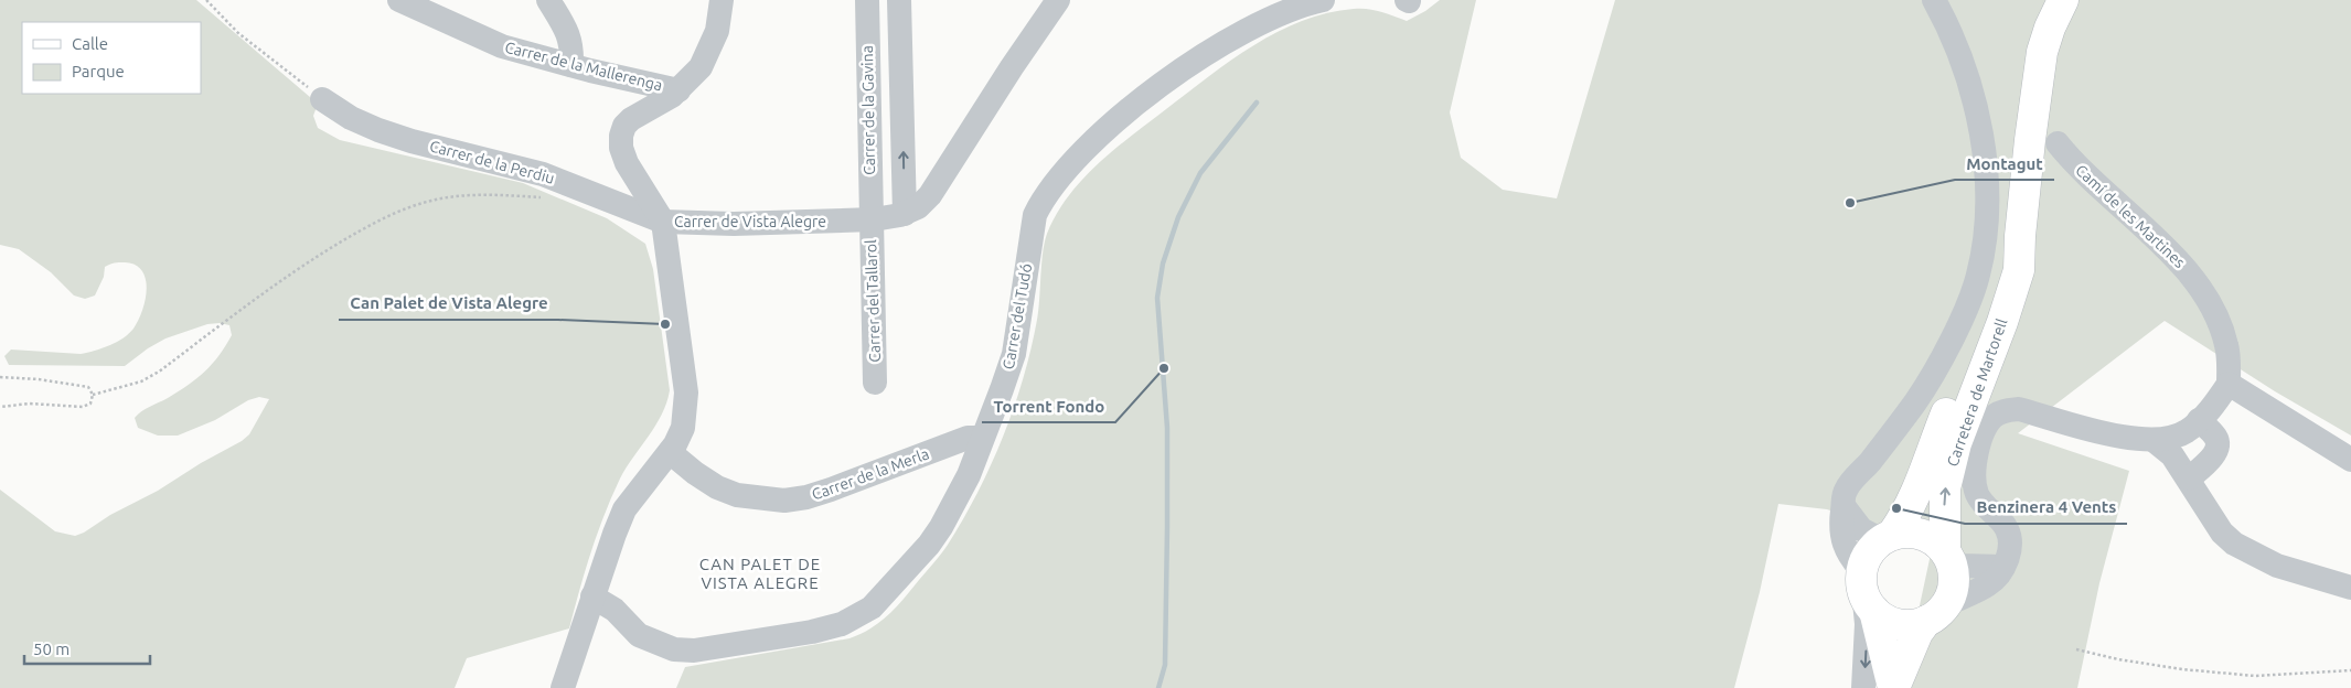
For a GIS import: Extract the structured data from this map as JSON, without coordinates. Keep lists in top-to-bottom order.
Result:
{
  "streets": {
    "main road": ["Carretera de Martorell"],
    "street": [
      "Carrer de la Mallerenga",
      "Carrer de la Gavina",
      "Carrer de la Perdiu",
      "Camí de les Martines",
      "Carrer de Vista Alegre",
      "Carrer del Tallarol",
      "Carrer del Tudó",
      "Carrer de la Merla"
    ]
  },
  "crossings": [
    ["Carrer de la Gavina", "Carrer de Vista Alegre"],
    ["Carrer de la Gavina", "Carrer del Tallarol"],
    ["Carrer de la Perdiu", "Carrer de Vista Alegre"],
    ["Carrer de Vista Alegre", "Carrer del Tallarol"],
    ["Carrer de Vista Alegre", "Carrer del Tudó"],
    ["Carrer de Vista Alegre", "Carrer de la Merla"],
    ["Carrer del Tudó", "Carrer de la Merla"]
  ],
  "districts": ["CAN PALET DE VISTA ALEGRE"],
  "places": [
    "Montagut",
    "Can Palet de Vista Alegre",
    "Torrent Fondo",
    "Benzinera 4 Vents"
  ],
  "legend": ["Calle", "Parque"],
  "scale_bar": "50 m"
}
